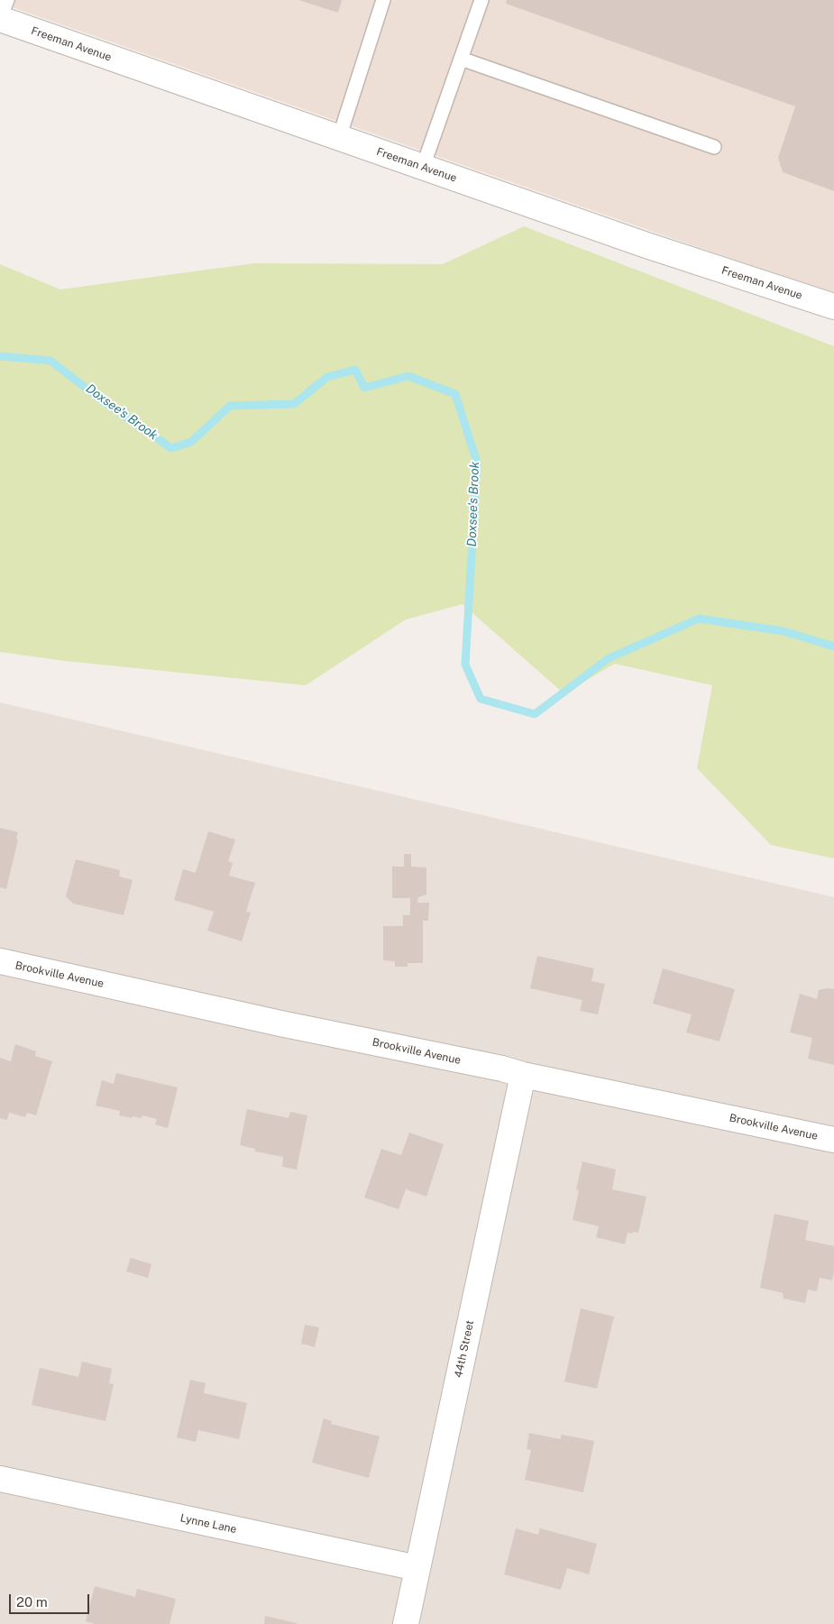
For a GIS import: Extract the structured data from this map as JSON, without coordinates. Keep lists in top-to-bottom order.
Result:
{
  "streets": {
    "street": [
      "Freeman Avenue",
      "Brookville Avenue",
      "44th Street",
      "Lynne Lane"
    ]
  },
  "crossings": [
    ["Brookville Avenue", "44th Street"],
    ["44th Street", "Lynne Lane"]
  ],
  "water": ["Doxsee's Brook"],
  "scale_bar": "20 m"
}
